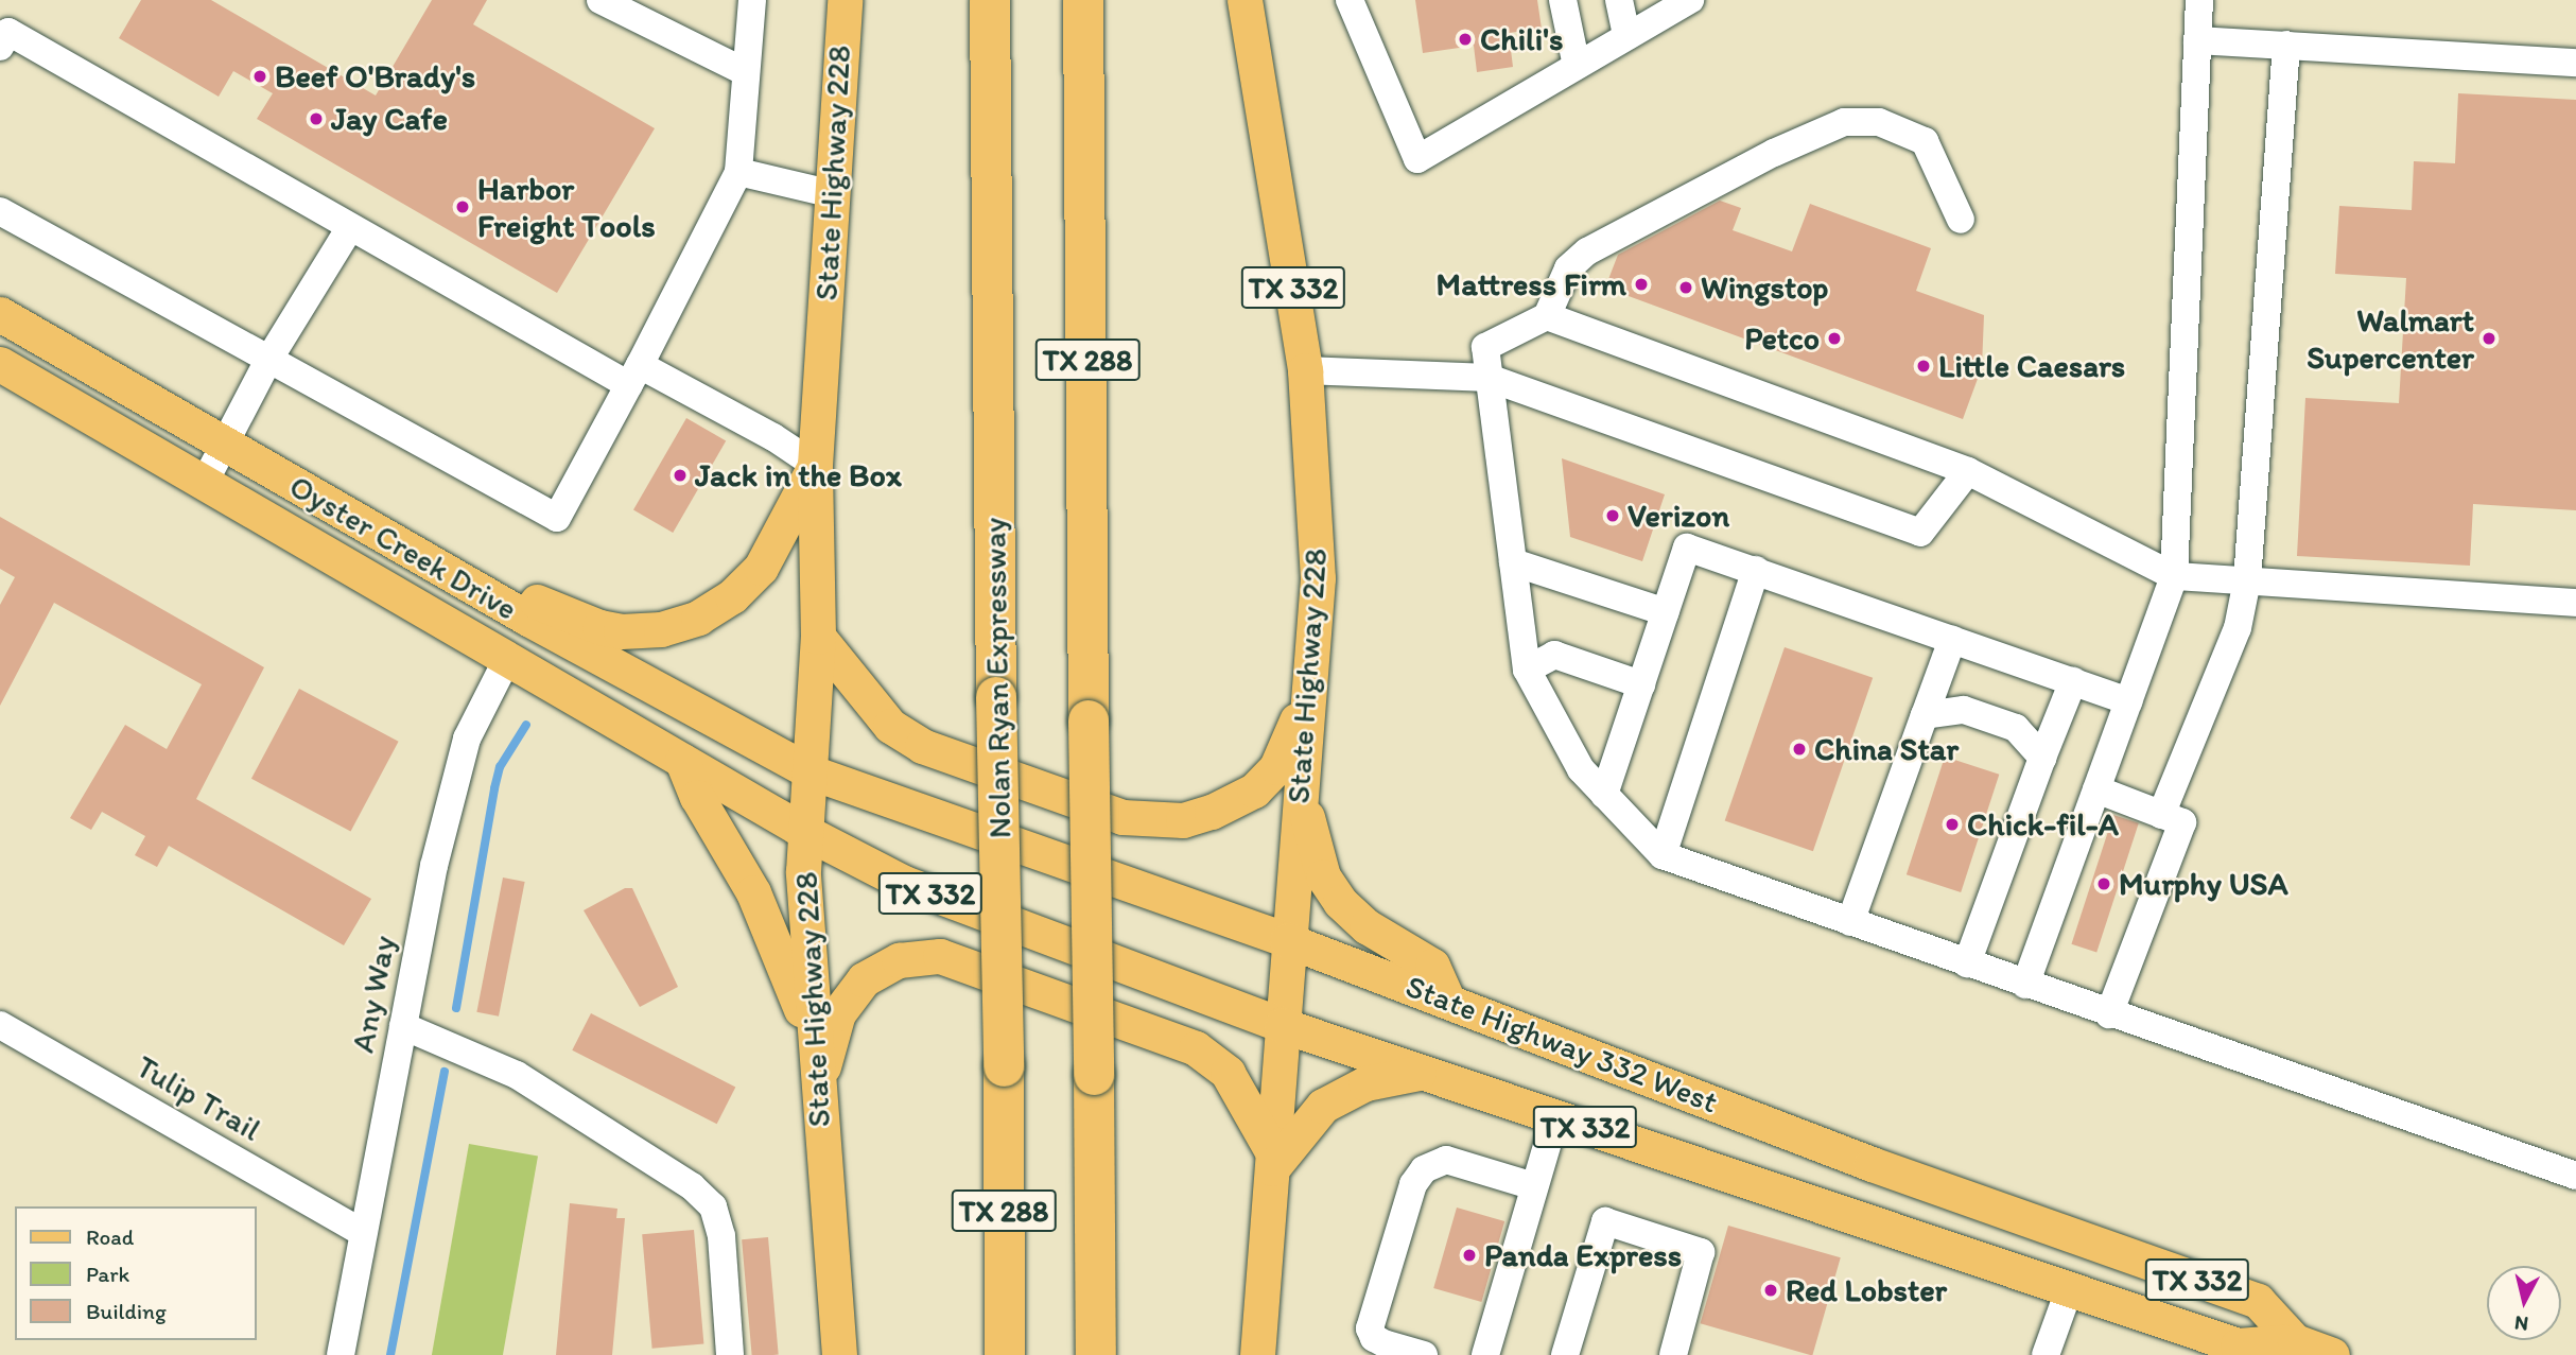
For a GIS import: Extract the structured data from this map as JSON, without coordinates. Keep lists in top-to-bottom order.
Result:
{
  "streets": {
    "highway": ["TX 288", "Nolan Ryan Expressway"],
    "main road": [
      "State Highway 228",
      "TX 332",
      "Oyster Creek Drive",
      "State Highway 332 West"
    ],
    "street": ["Any Way", "Tulip Trail"]
  },
  "crossings": [
    ["State Highway 228", "TX 332"],
    ["State Highway 228", "Oyster Creek Drive"],
    ["State Highway 228", "State Highway 332 West"],
    ["TX 332", "State Highway 332 West"],
    ["Oyster Creek Drive", "Any Way"],
    ["Oyster Creek Drive", "State Highway 332 West"],
    ["Any Way", "Tulip Trail"]
  ],
  "places": [
    "Chili's",
    "Beef O'Brady's",
    "Jay Cafe",
    "Harbor Freight Tools",
    "Mattress Firm",
    "Wingstop",
    "Petco",
    "Walmart Supercenter",
    "Little Caesars",
    "Jack in the Box",
    "Verizon",
    "China Star",
    "Chick-fil-A",
    "Murphy USA",
    "Panda Express",
    "Red Lobster"
  ],
  "legend": ["Road", "Park", "Building"],
  "north": "bottom"
}
